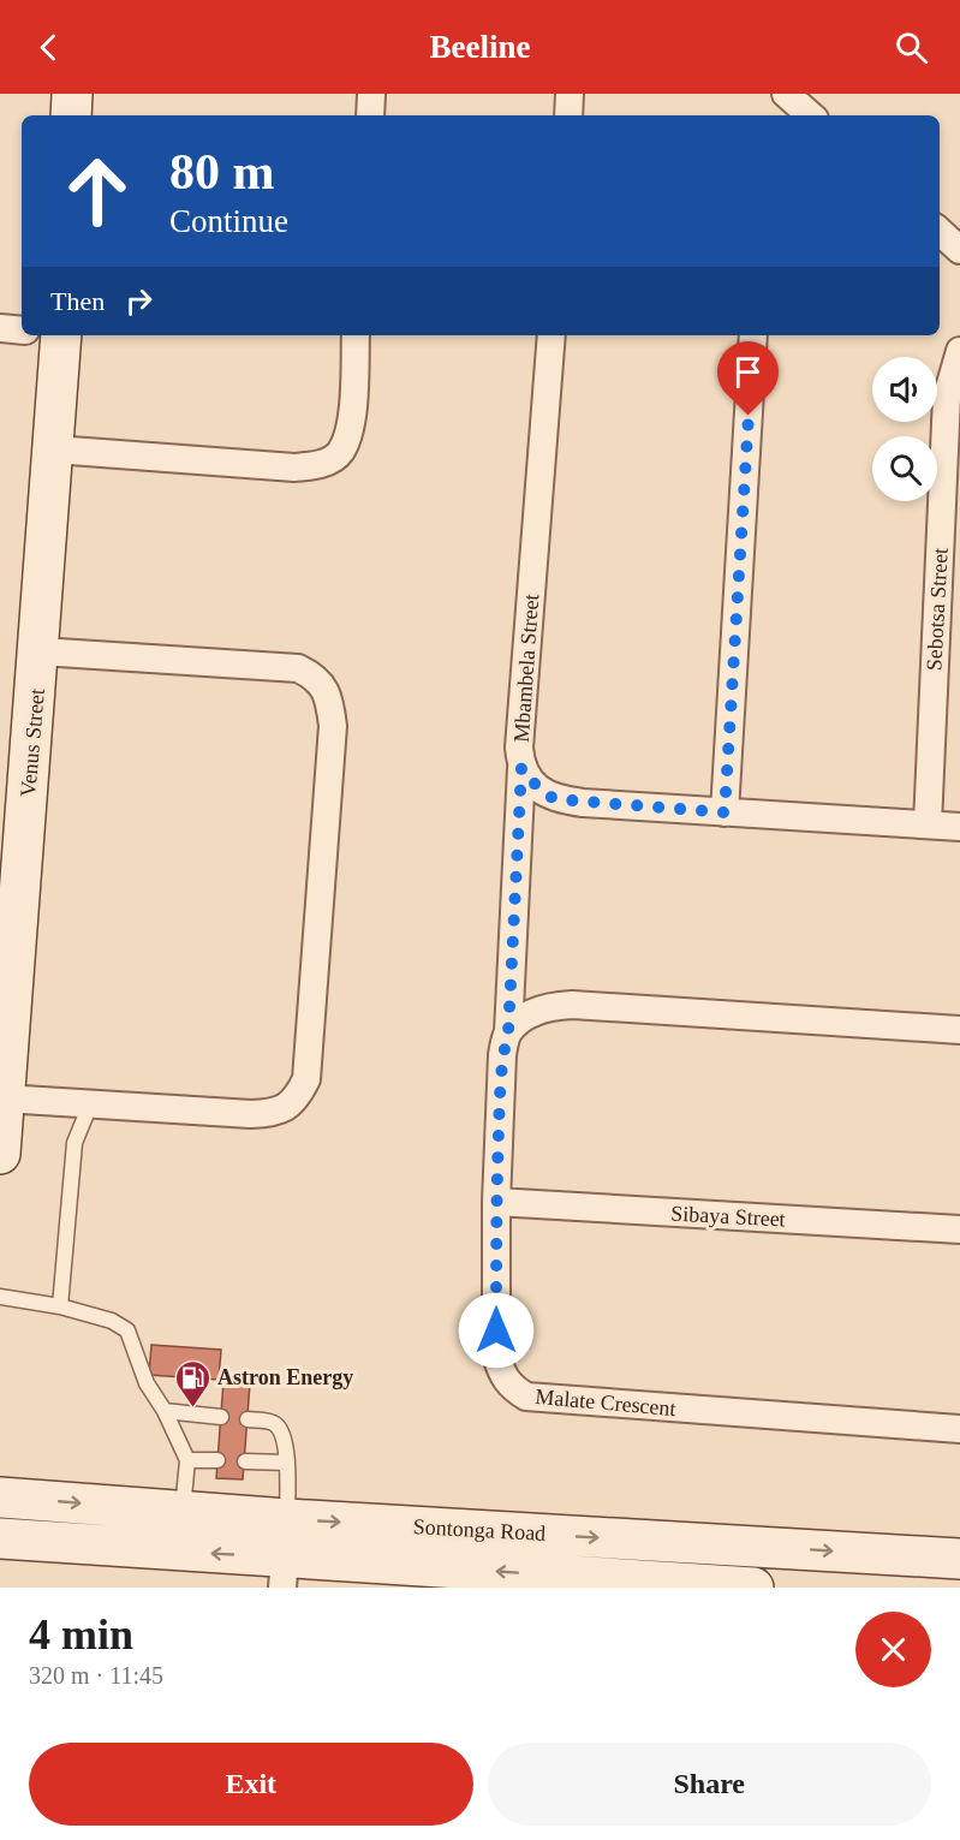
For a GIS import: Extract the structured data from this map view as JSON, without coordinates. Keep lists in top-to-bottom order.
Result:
{
  "streets": {
    "main road": ["Venus Street", "Sontonga Road"],
    "street": [
      "Sebotsa Street",
      "Mbambela Street",
      "Sibaya Street",
      "Malate Crescent"
    ]
  },
  "crossings": [
    ["Sebotsa Street", "Mbambela Street"],
    ["Mbambela Street", "Malate Crescent"],
    ["Sibaya Street", "Malate Crescent"]
  ],
  "places": {
    "fuel station": ["Astron Energy"]
  },
  "page": {
    "header": "Beeline",
    "turn": ["80 m", "Continue"],
    "then": "Then",
    "heading": ["4 min", "320 m · 11:45"],
    "buttons": ["Exit", "Share"]
  }
}
